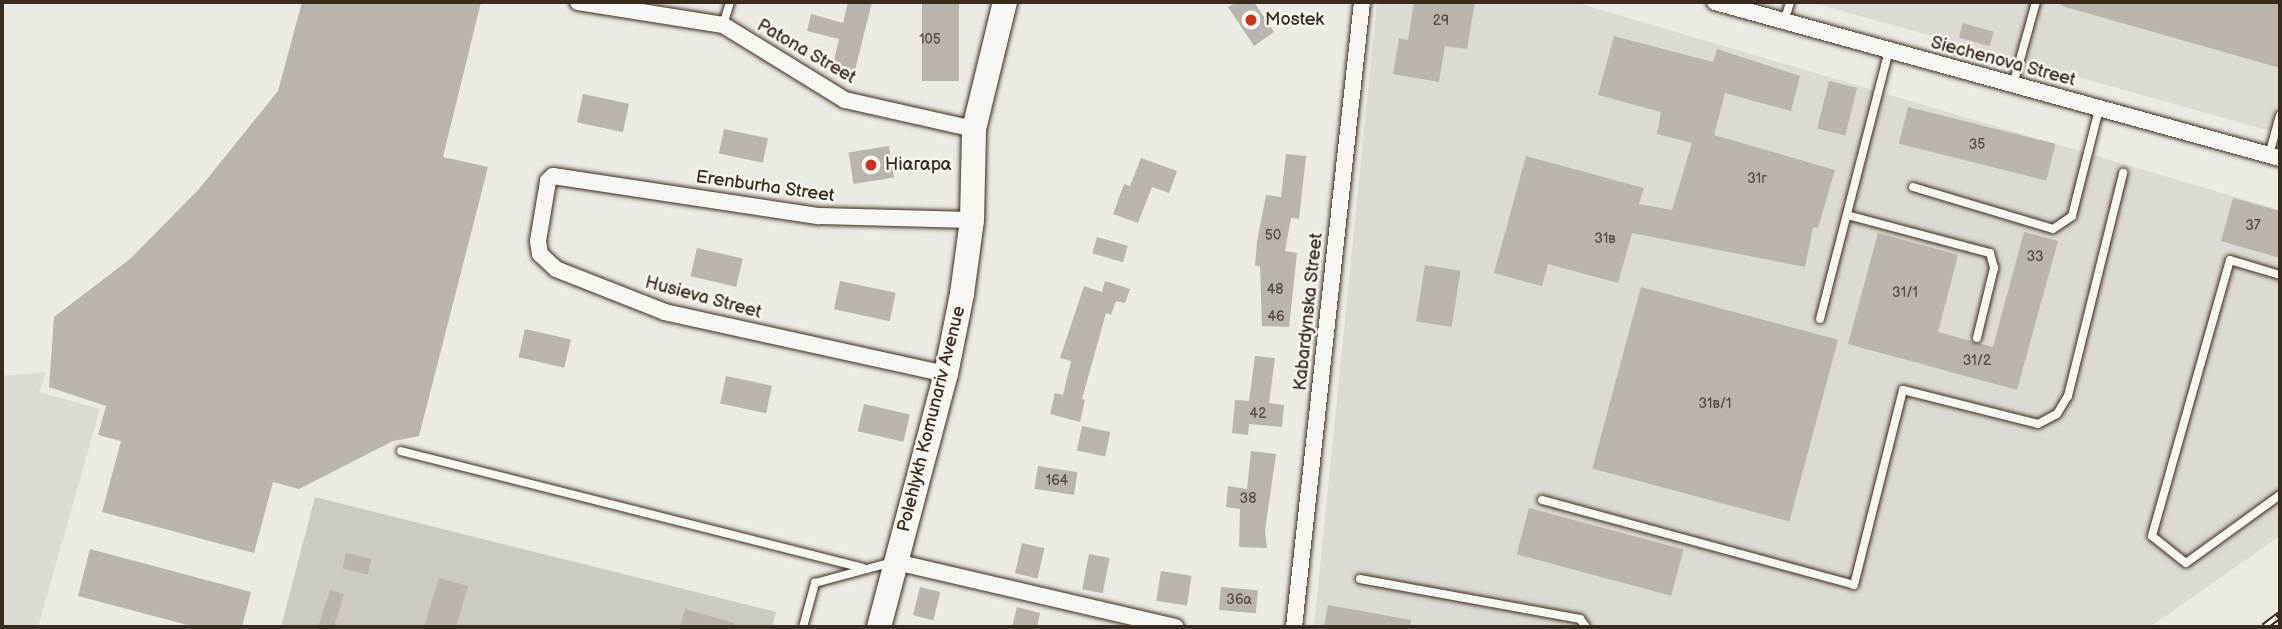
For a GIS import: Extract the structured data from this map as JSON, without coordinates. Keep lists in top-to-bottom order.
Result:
{
  "streets": {
    "main road": ["Polehlykh Komunariv Avenue"],
    "street": [
      "Patona Street",
      "Siechenova Street",
      "Erenburha Street",
      "Husieva Street",
      "Kabardynska Street"
    ]
  },
  "crossings": [
    ["Patona Street", "Polehlykh Komunariv Avenue"],
    ["Erenburha Street", "Husieva Street"],
    ["Erenburha Street", "Polehlykh Komunariv Avenue"],
    ["Husieva Street", "Polehlykh Komunariv Avenue"]
  ],
  "places": ["Mostek", "Ніагара"],
  "house_numbers": [
    "29",
    "105",
    "35",
    "31г",
    "37",
    "50",
    "31в",
    "33",
    "48",
    "31/1",
    "46",
    "31/2",
    "31в/1",
    "42",
    "164",
    "38",
    "36а"
  ]
}
